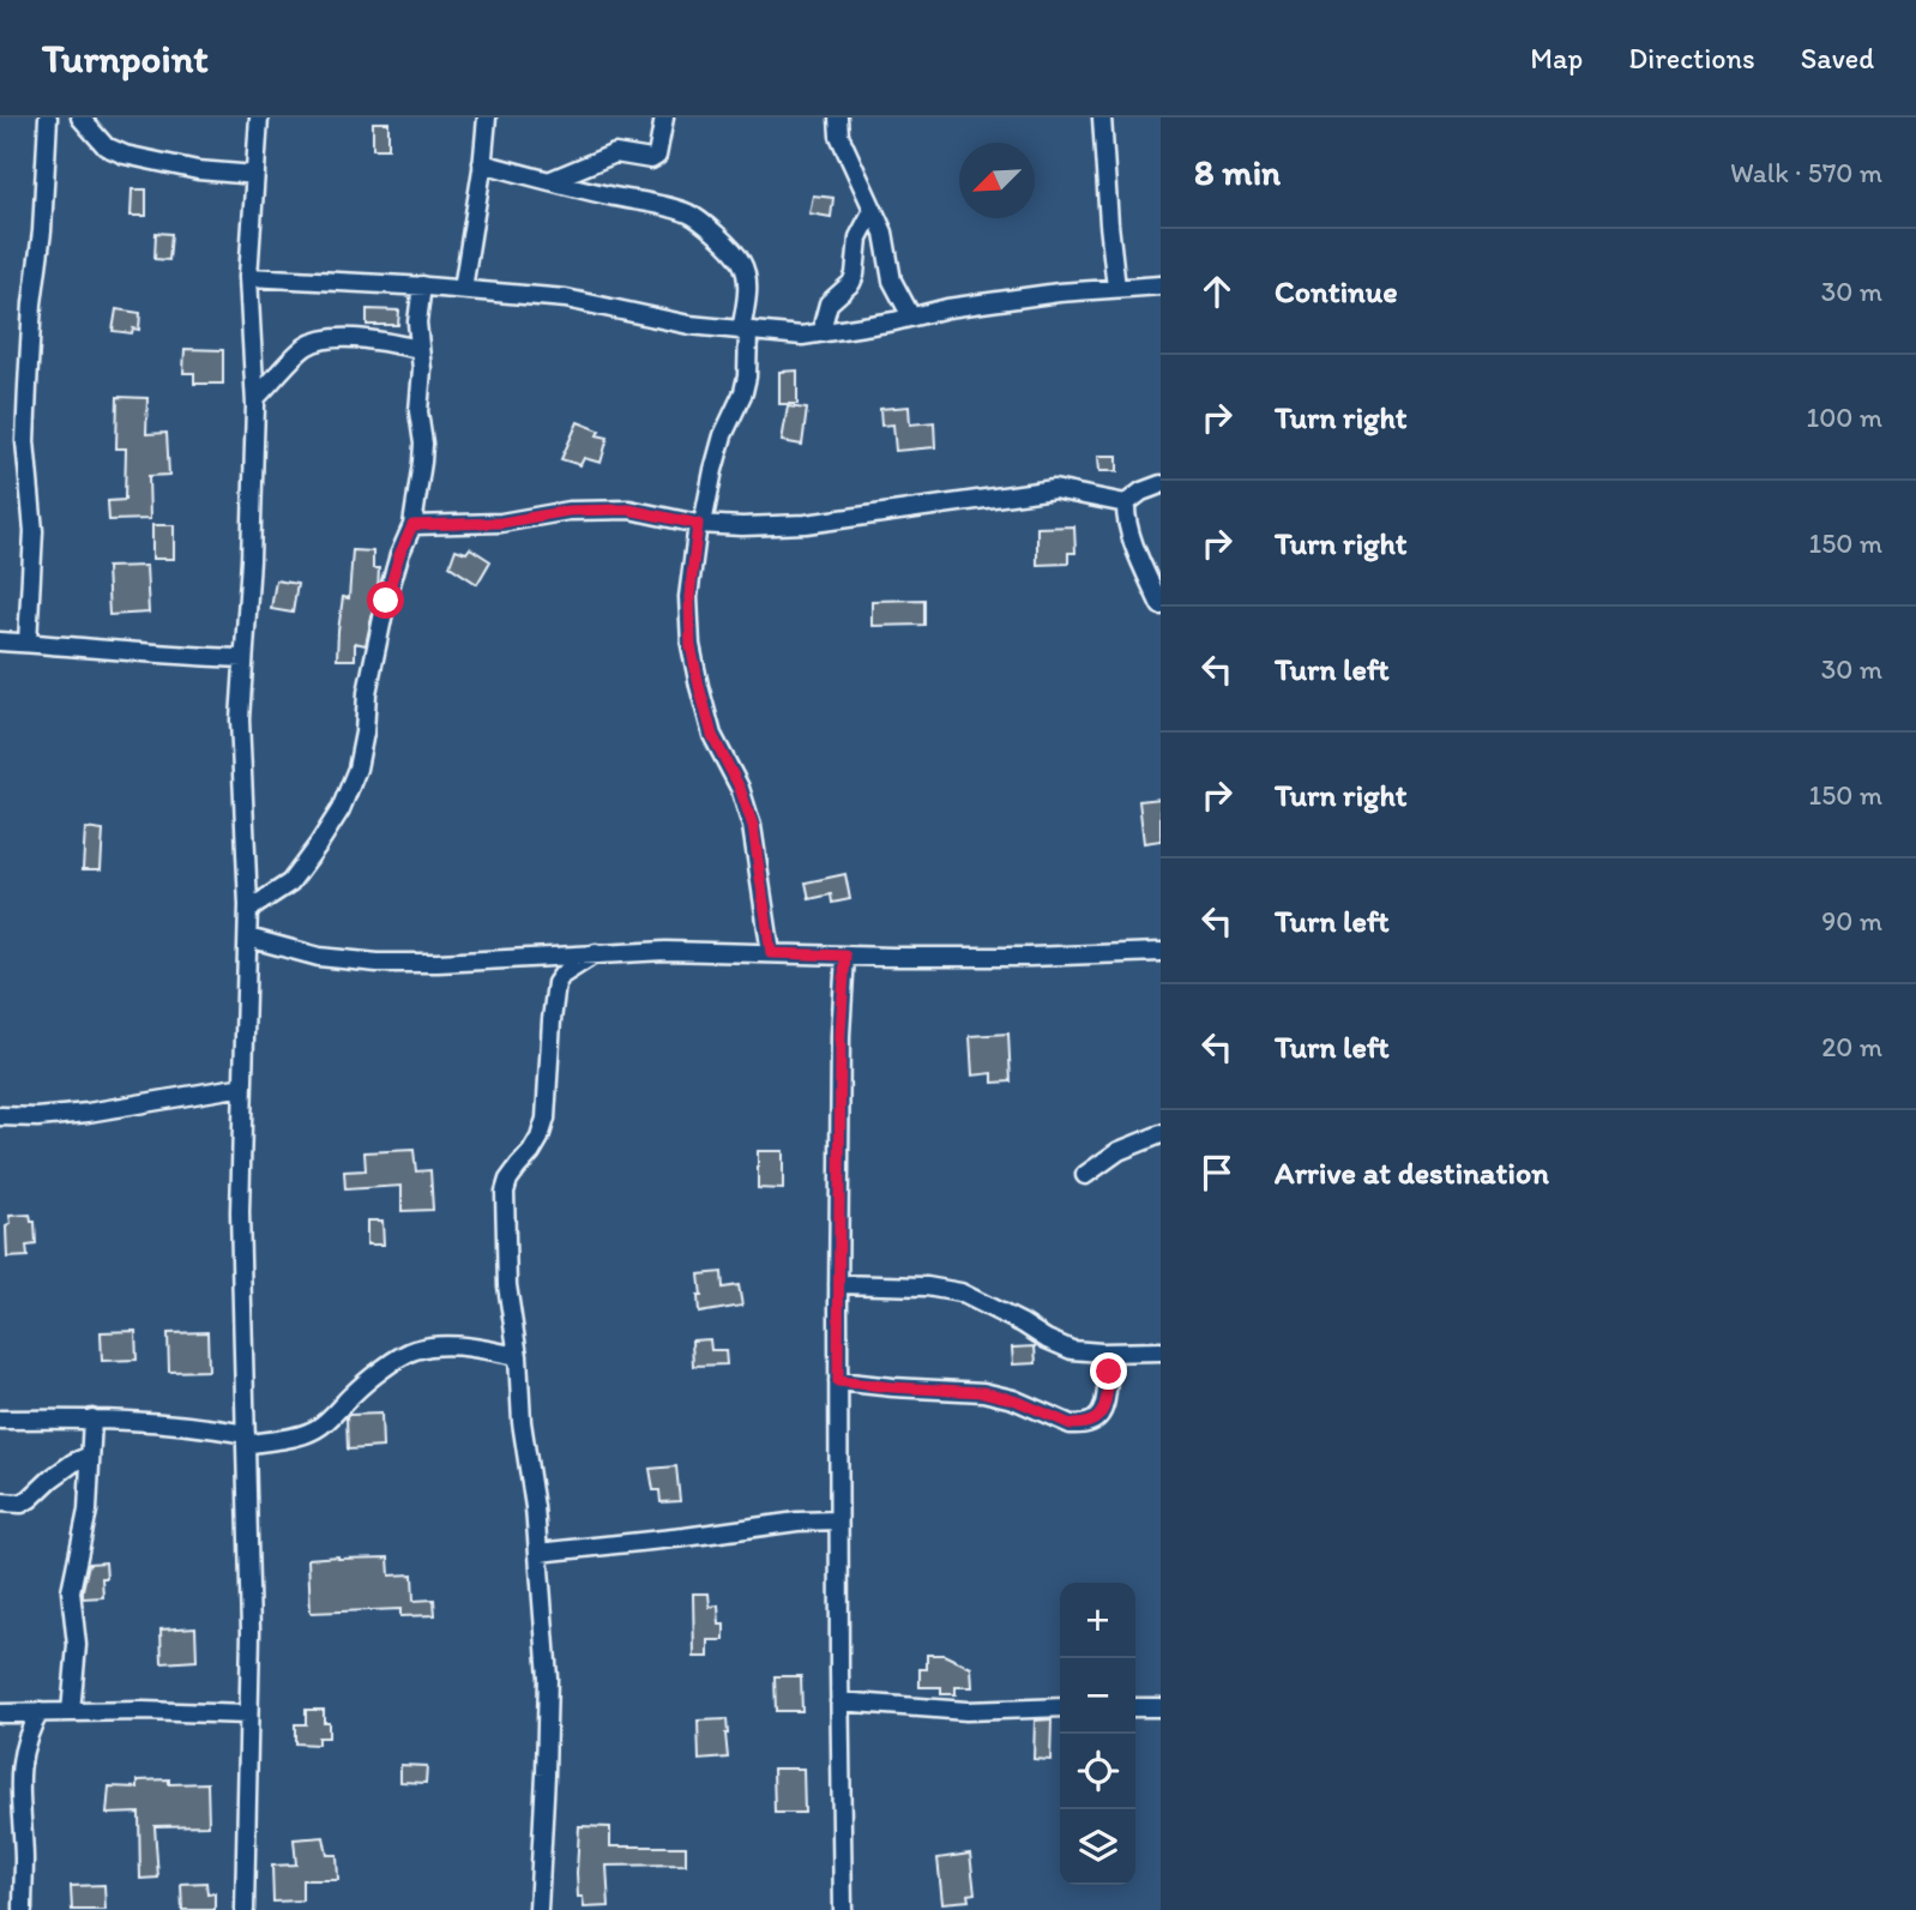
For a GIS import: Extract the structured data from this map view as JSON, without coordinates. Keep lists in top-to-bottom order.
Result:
{
  "north": "bottom left",
  "page": {
    "header": "Turnpoint",
    "nav": ["Map", "Directions", "Saved"],
    "heading": ["8 min", "Walk · 570 m"],
    "list": [
      ["Continue", "30 m"],
      ["Turn right", "100 m"],
      ["Turn right", "150 m"],
      ["Turn left", "30 m"],
      ["Turn right", "150 m"],
      ["Turn left", "90 m"],
      ["Turn left", "20 m"],
      "Arrive at destination"
    ],
    "map_buttons": ["+", "−"]
  }
}
